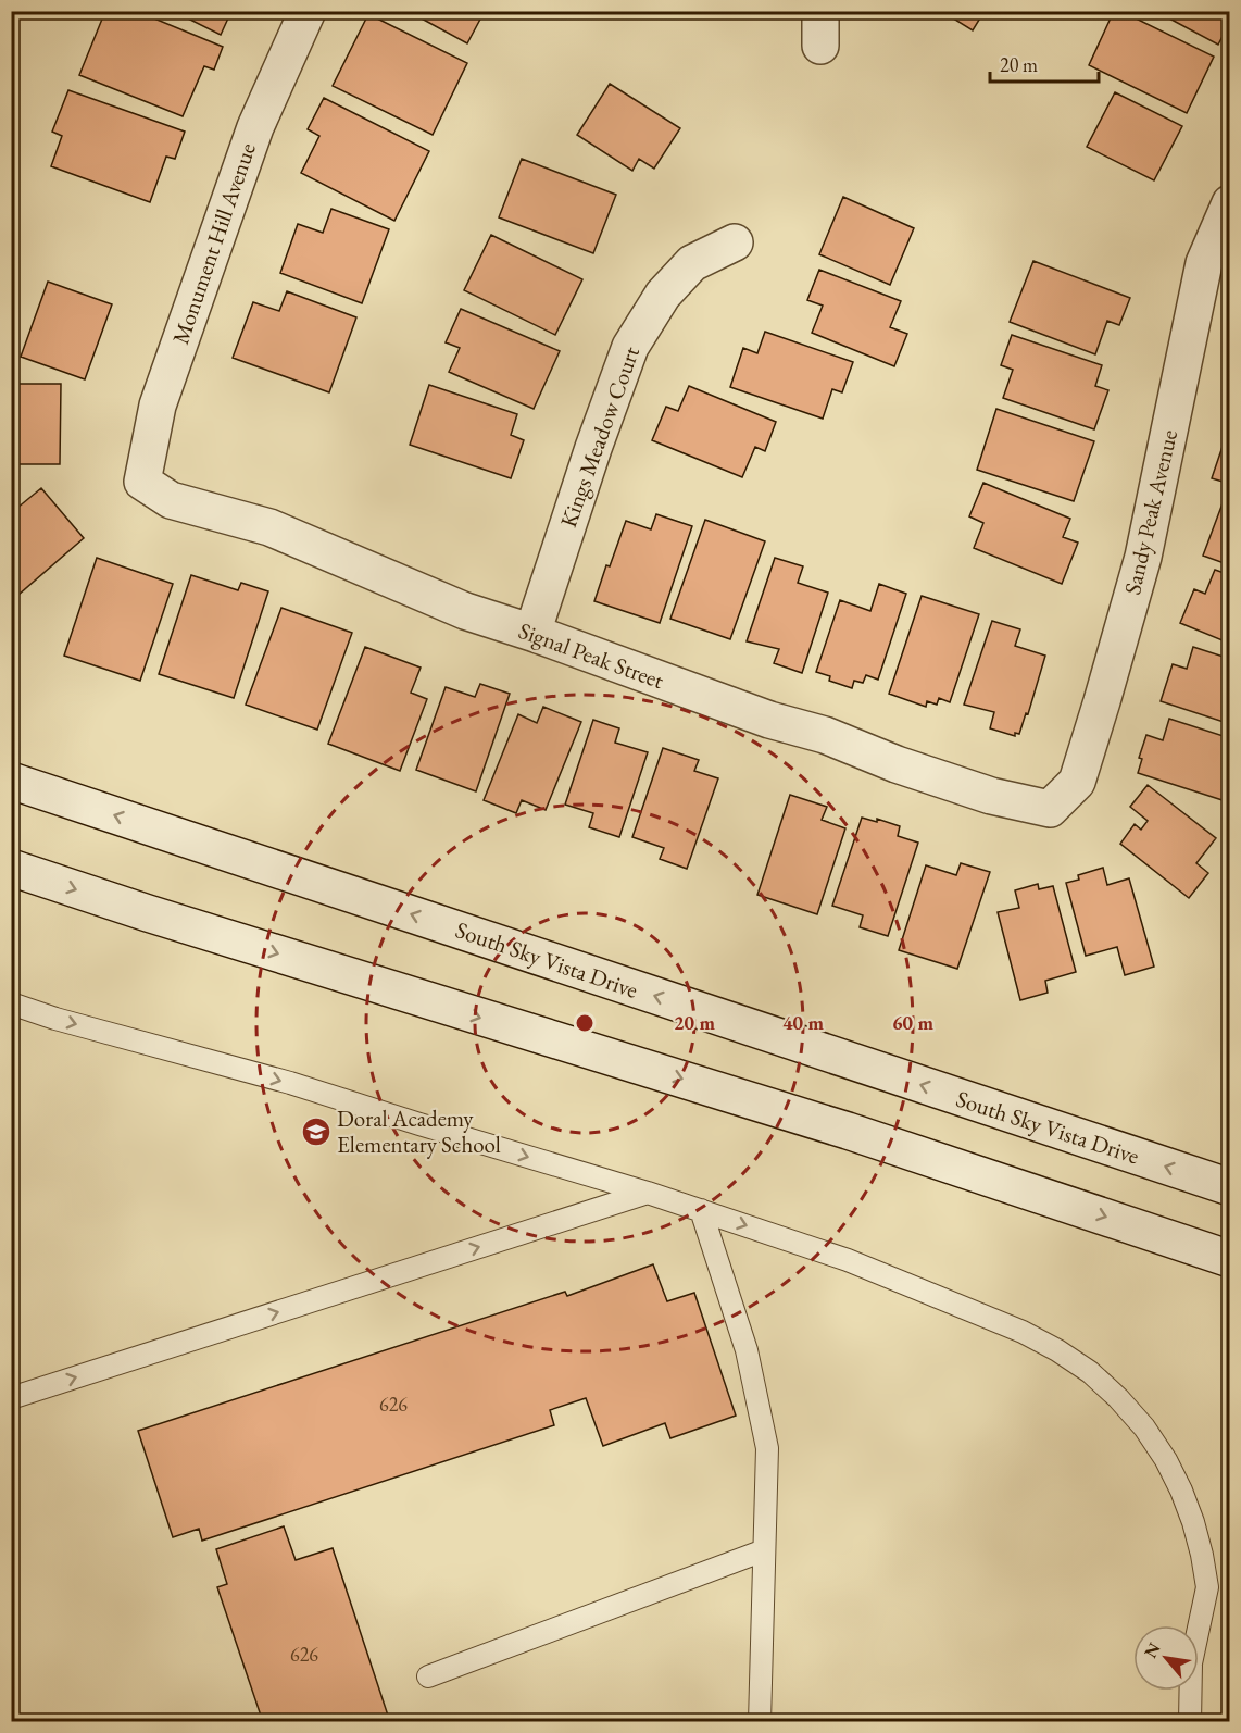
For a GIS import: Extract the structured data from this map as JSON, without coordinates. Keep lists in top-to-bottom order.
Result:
{
  "streets": {
    "street": [
      "Monument Hill Avenue",
      "Kings Meadow Court",
      "Sandy Peak Avenue",
      "Signal Peak Street",
      "South Sky Vista Drive"
    ]
  },
  "crossings": [
    ["Monument Hill Avenue", "Signal Peak Street"],
    ["Kings Meadow Court", "Signal Peak Street"],
    ["Sandy Peak Avenue", "Signal Peak Street"]
  ],
  "places": {
    "school or university": ["Doral Academy Elementary School"]
  },
  "house_numbers": ["626", "626"],
  "scale_bar": "20 m",
  "north": "top left",
  "rings": ["20 m", "40 m", "60 m"]
}
